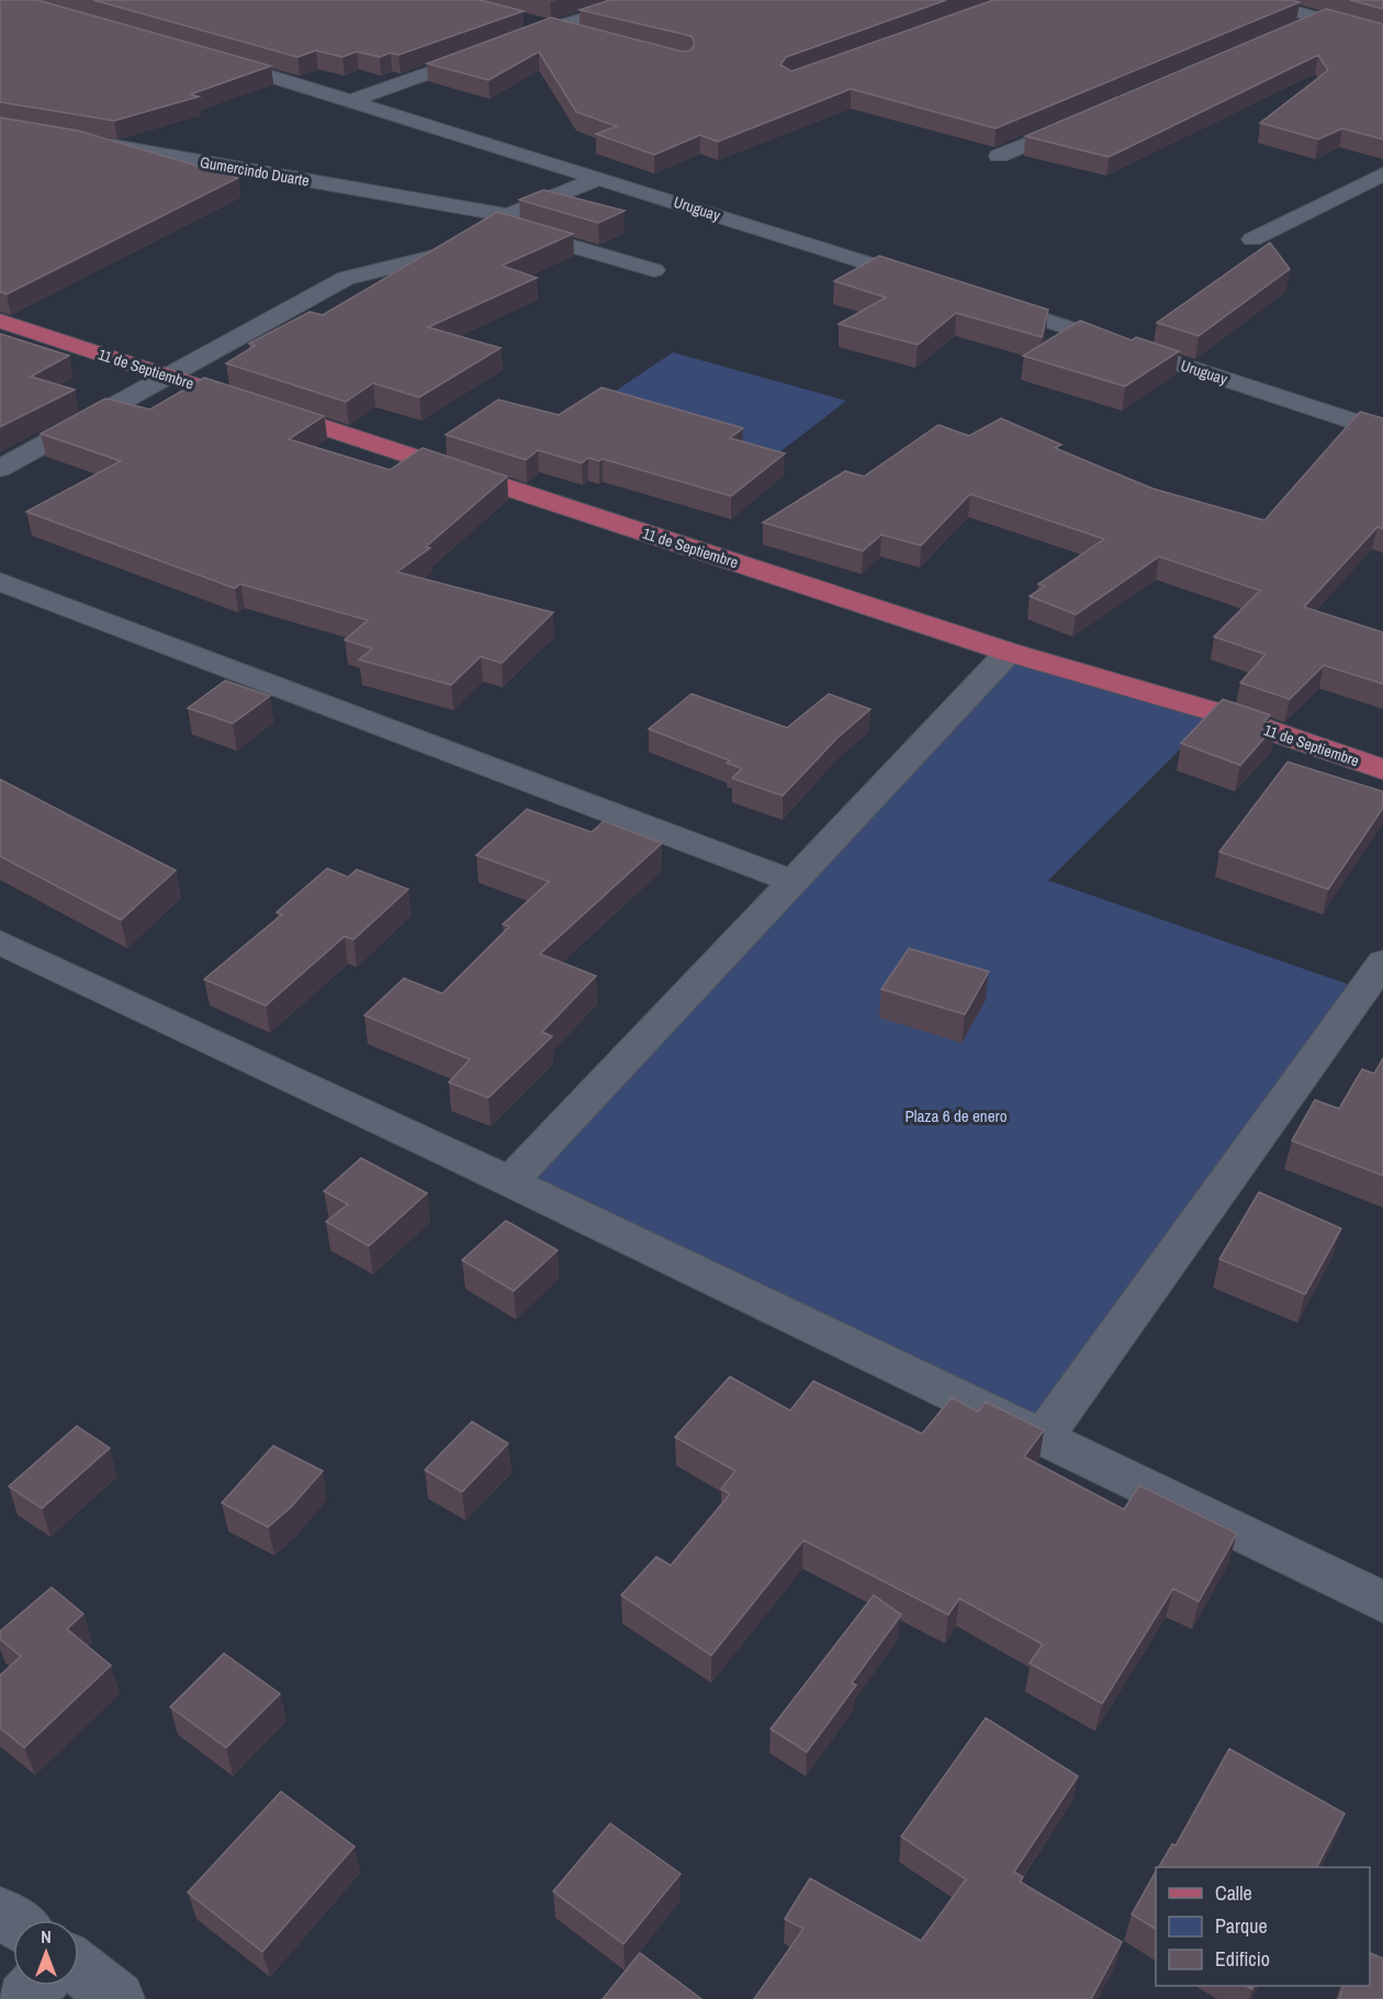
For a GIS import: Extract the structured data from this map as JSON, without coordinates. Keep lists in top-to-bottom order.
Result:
{
  "streets": {
    "main road": ["11 de Septiembre"],
    "street": ["Gumercindo Duarte", "Uruguay"]
  },
  "parks": ["Plaza 6 de enero"],
  "legend": ["Calle", "Parque", "Edificio"],
  "north": "top"
}
